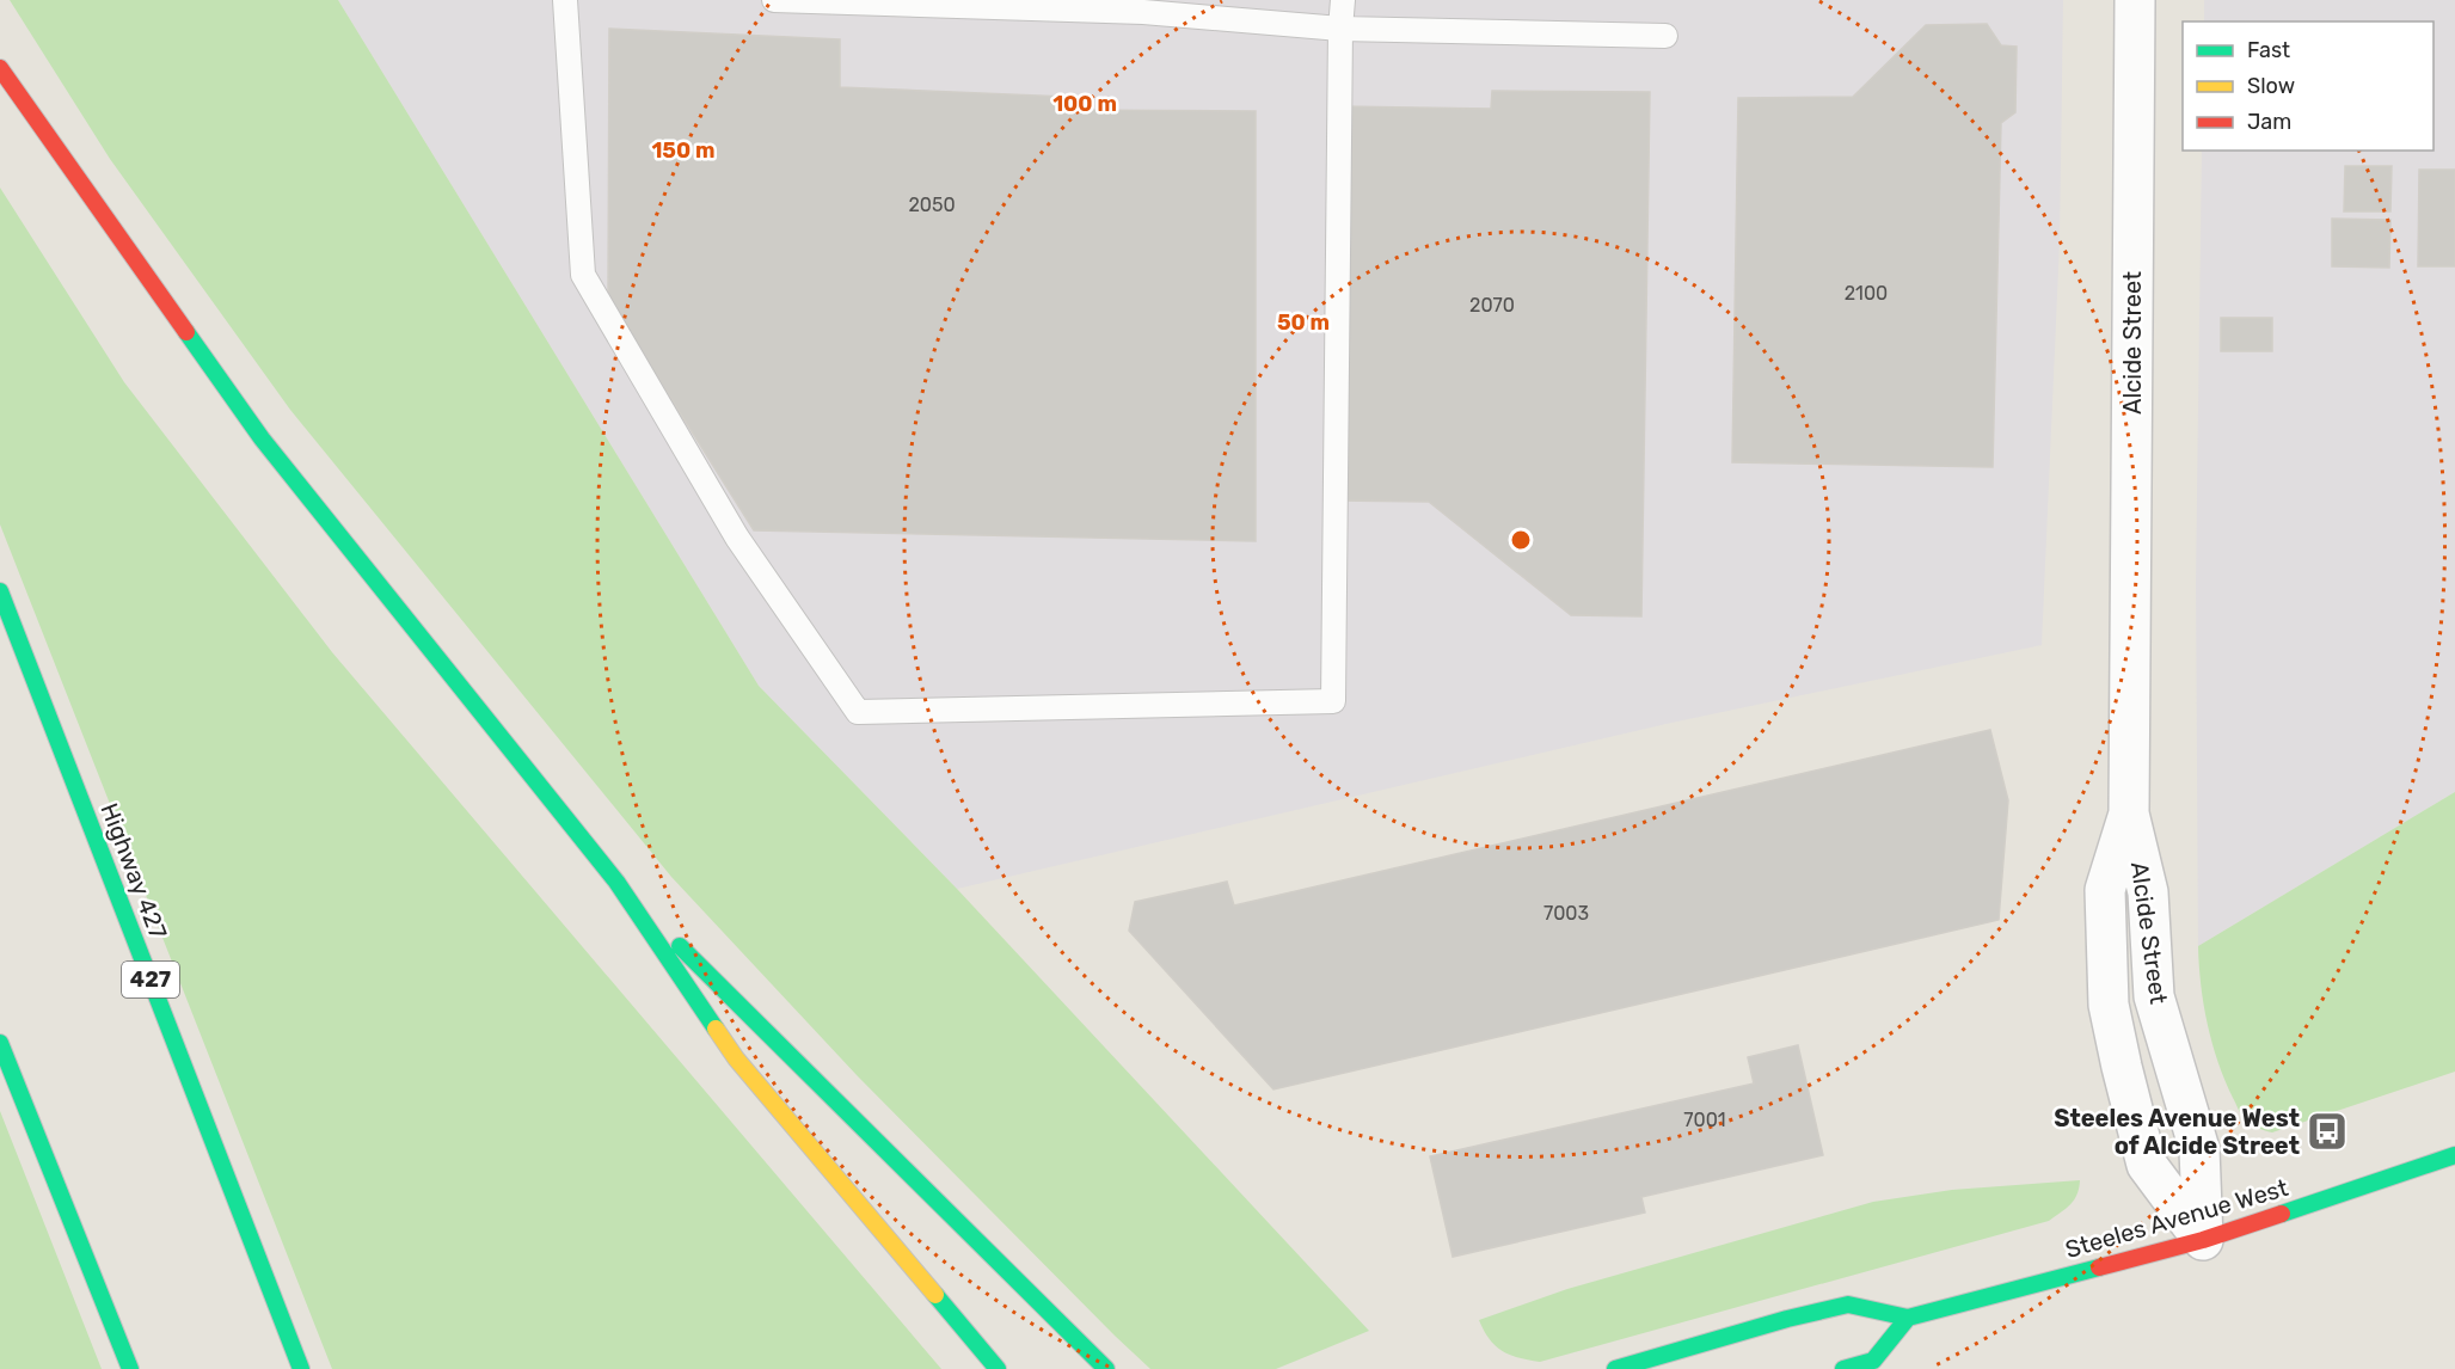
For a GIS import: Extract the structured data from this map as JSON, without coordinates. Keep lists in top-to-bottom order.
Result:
{
  "streets": {
    "main road": ["Highway 427", "427", "Steeles Avenue West"],
    "street": ["Alcide Street"]
  },
  "crossings": [
    ["Alcide Street", "Steeles Avenue West"]
  ],
  "places": {
    "bus stop": ["Steeles Avenue West of Alcide Street"]
  },
  "house_numbers": [
    "2050",
    "2100",
    "2070",
    "7003",
    "7001"
  ],
  "legend": ["Fast", "Slow", "Jam"],
  "rings": ["100 m", "150 m", "50 m"]
}
